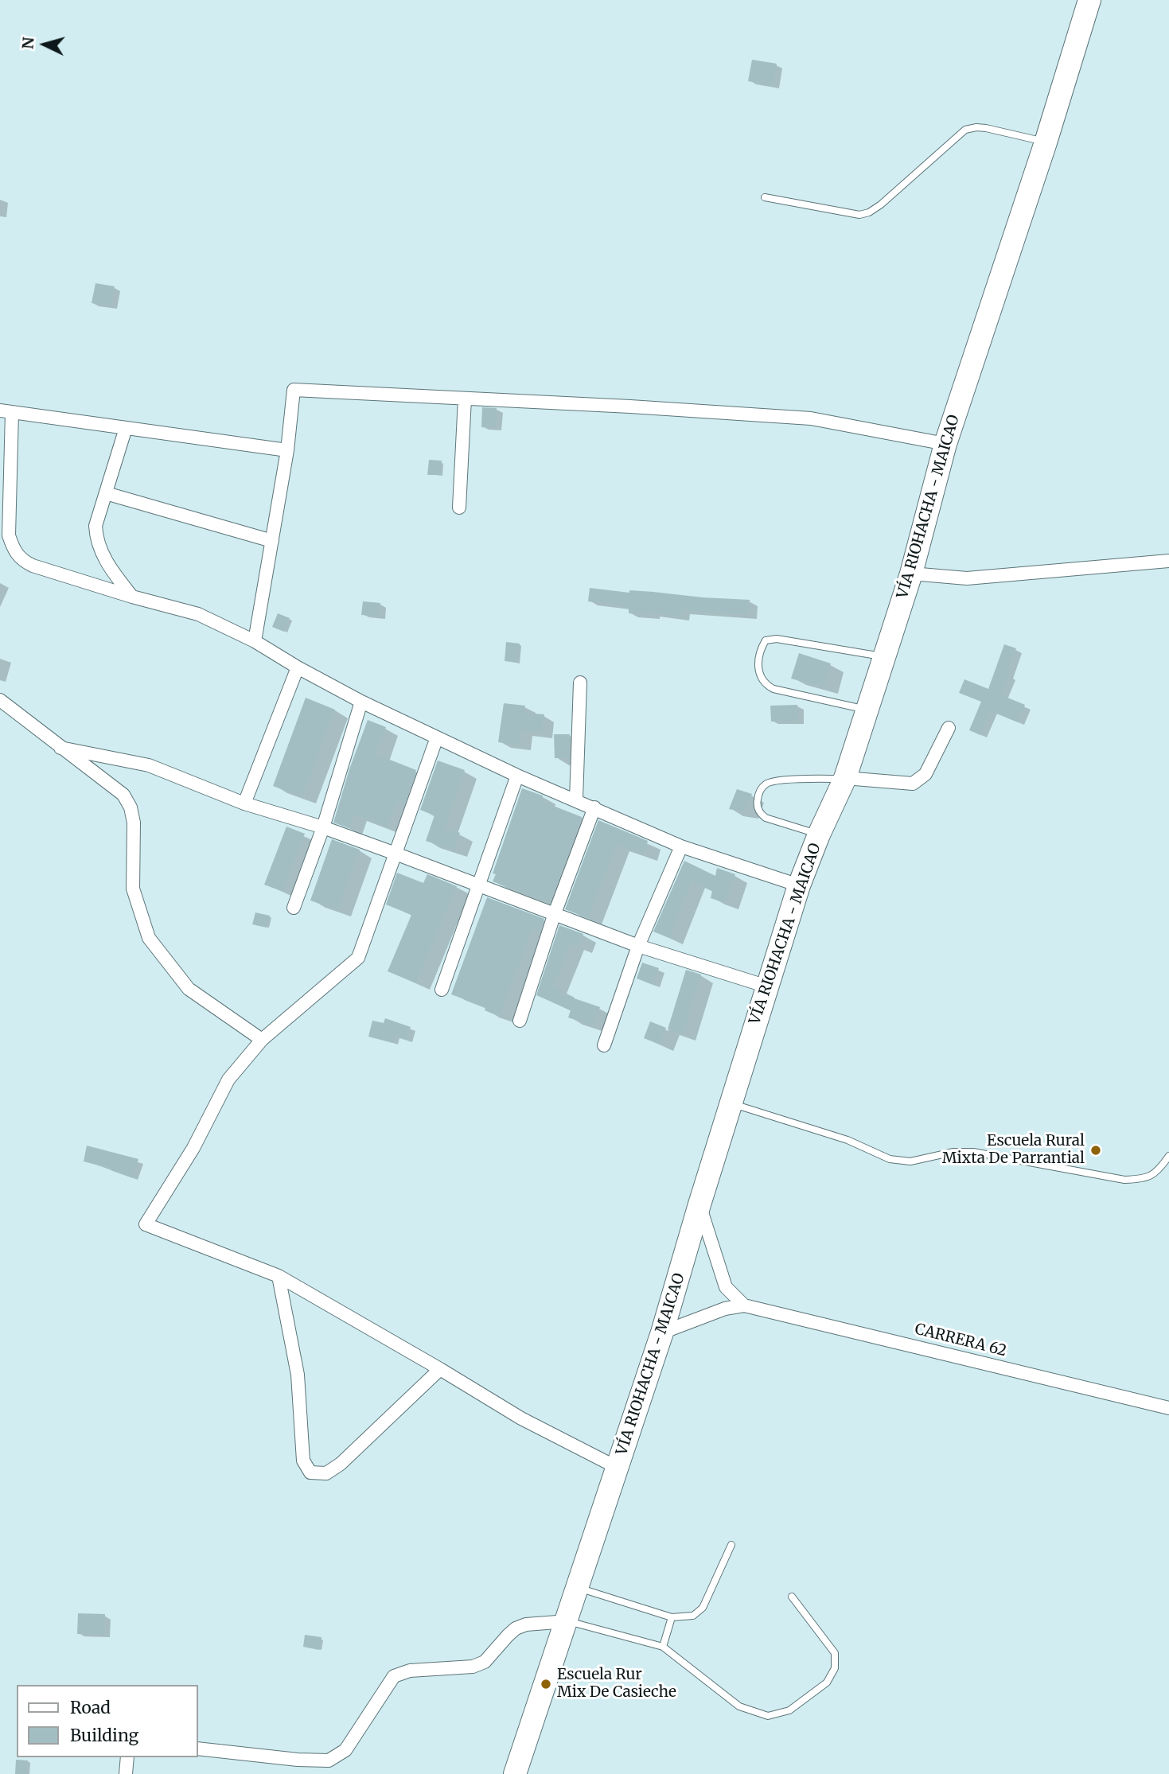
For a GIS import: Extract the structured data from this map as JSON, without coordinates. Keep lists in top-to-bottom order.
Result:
{
  "streets": {
    "highway": ["VÍA RIOHACHA - MAICAO"],
    "street": ["CARRERA 62"]
  },
  "crossings": [
    ["VÍA RIOHACHA - MAICAO", "CARRERA 62"]
  ],
  "places": ["Escuela Rural Mixta De Parrantial", "Escuela Rur Mix De Casieche"],
  "legend": ["Road", "Building"],
  "north": "left"
}
